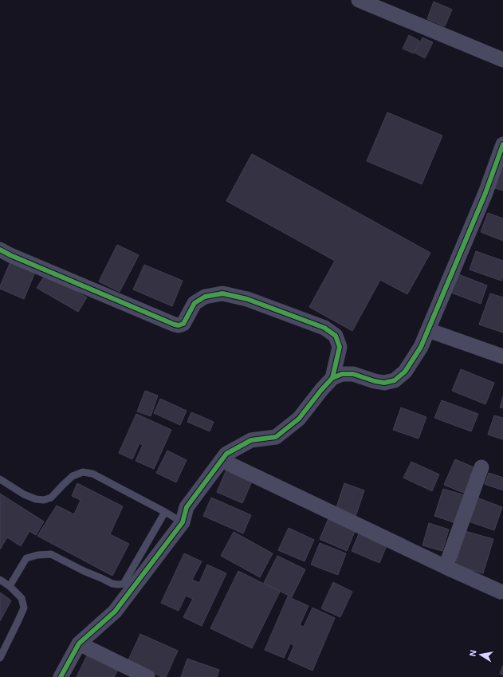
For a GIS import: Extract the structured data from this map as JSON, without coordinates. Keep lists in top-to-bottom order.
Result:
{
  "north": "left"
}
